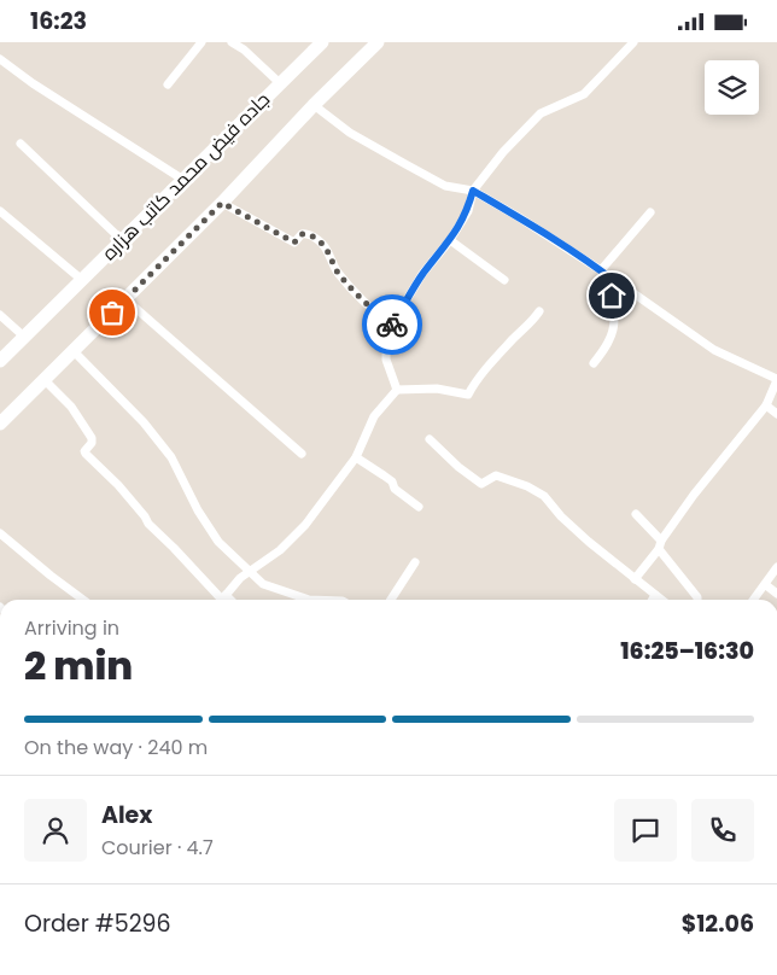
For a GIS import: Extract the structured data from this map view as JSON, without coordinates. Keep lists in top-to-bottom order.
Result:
{
  "streets": {
    "main road": ["جاده فیض محمد کاتب هزاره"]
  },
  "page": {
    "status": "16:23",
    "heading": ["2 min", "Arriving in", "16:25–16:30"],
    "panel": [
      "Alex",
      "Courier · 4.7",
      "Order #5296",
      "$12.06"
    ],
    "bar": "On the way · 240 m"
  }
}
